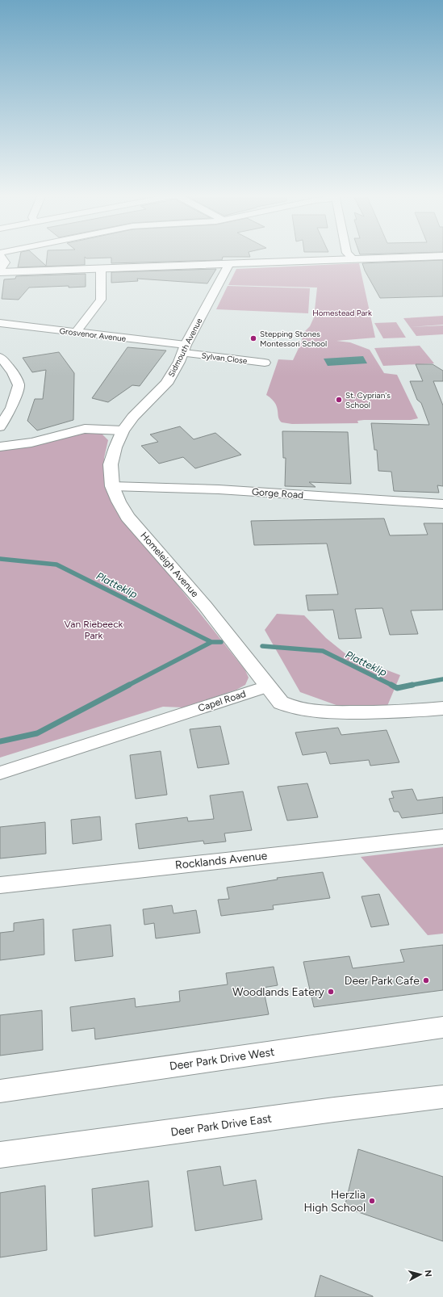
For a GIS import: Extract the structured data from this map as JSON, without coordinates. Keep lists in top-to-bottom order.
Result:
{
  "streets": {
    "street": [
      "Grosvenor Avenue",
      "Sidmouth Avenue",
      "Sylvan Close",
      "Gorge Road",
      "Homeleigh Avenue",
      "Capel Road",
      "Rocklands Avenue",
      "Deer Park Drive West",
      "Deer Park Drive East"
    ]
  },
  "crossings": [
    ["Grosvenor Avenue", "Sidmouth Avenue"],
    ["Grosvenor Avenue", "Sylvan Close"],
    ["Sidmouth Avenue", "Sylvan Close"],
    ["Sidmouth Avenue", "Homeleigh Avenue"],
    ["Gorge Road", "Homeleigh Avenue"],
    ["Homeleigh Avenue", "Capel Road"]
  ],
  "water": ["Platteklip"],
  "parks": ["Homestead Park", "Van Riebeeck Park"],
  "places": [
    "Stepping Stones Montessori School",
    "St. Cyprian's School",
    "Deer Park Cafe",
    "Woodlands Eatery",
    "Herzlia High School"
  ],
  "north": "right"
}
